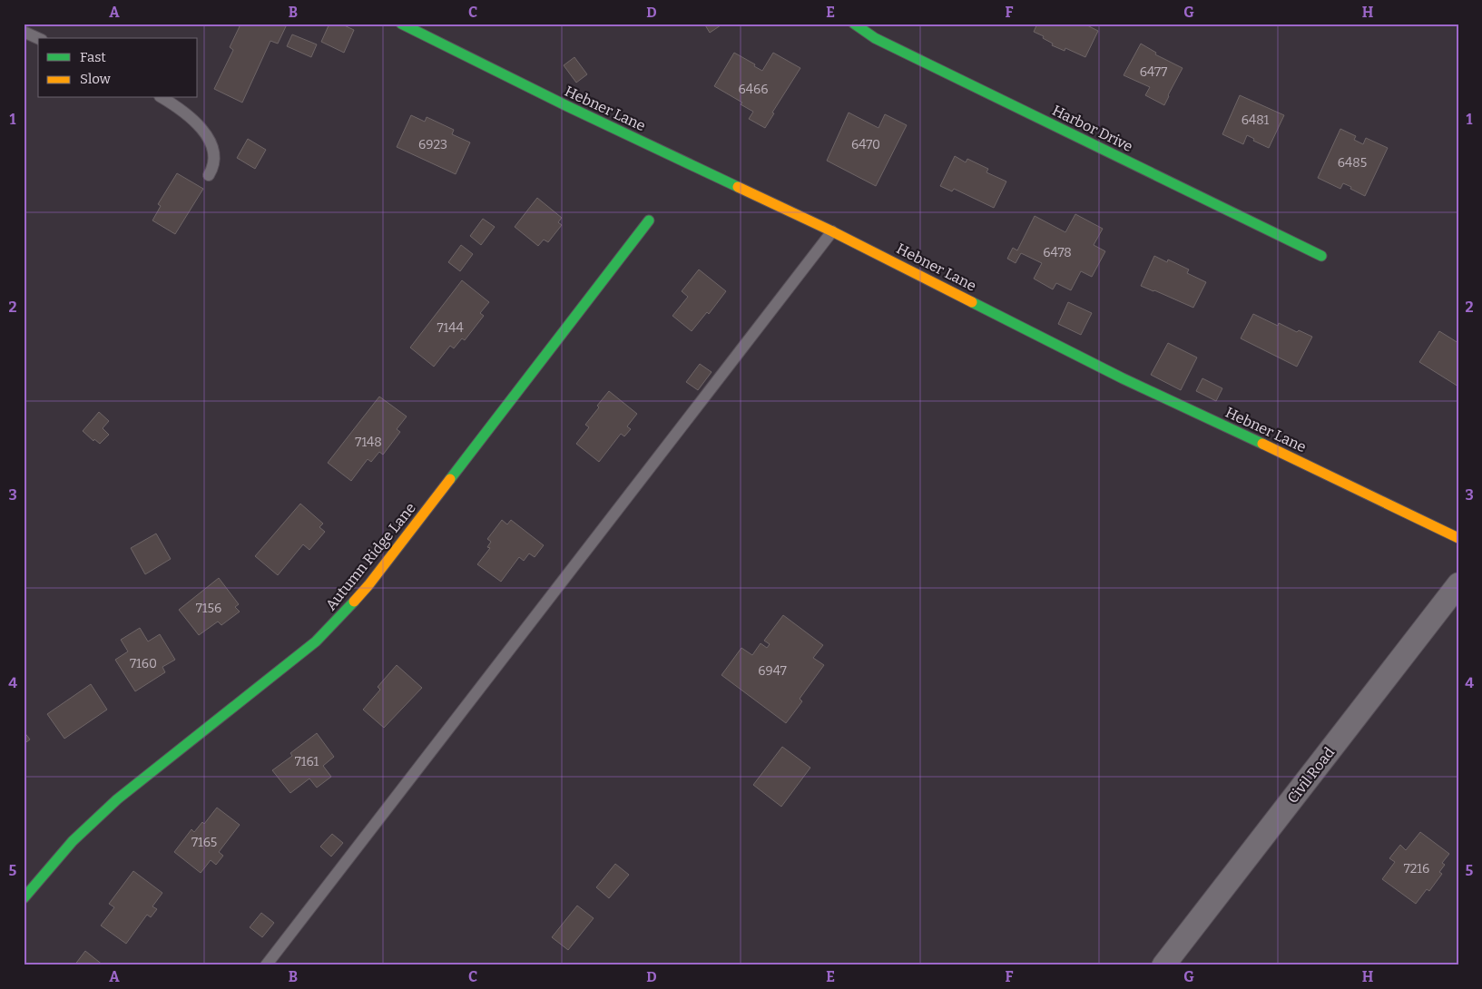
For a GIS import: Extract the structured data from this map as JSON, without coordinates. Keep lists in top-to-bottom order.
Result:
{
  "streets": {
    "street": [
      "Hebner Lane",
      "Harbor Drive",
      "Autumn Ridge Lane",
      "Civil Road"
    ]
  },
  "house_numbers": [
    "6477",
    "6466",
    "6481",
    "6923",
    "6470",
    "6485",
    "6478",
    "7144",
    "7148",
    "7156",
    "7160",
    "6947",
    "7161",
    "7165",
    "7216"
  ],
  "legend": ["Fast", "Slow"],
  "grid": {
    "columns": [
      "A",
      "B",
      "C",
      "D",
      "E",
      "F",
      "G",
      "H"
    ],
    "rows": [
      "1",
      "2",
      "3",
      "4",
      "5"
    ]
  }
}
